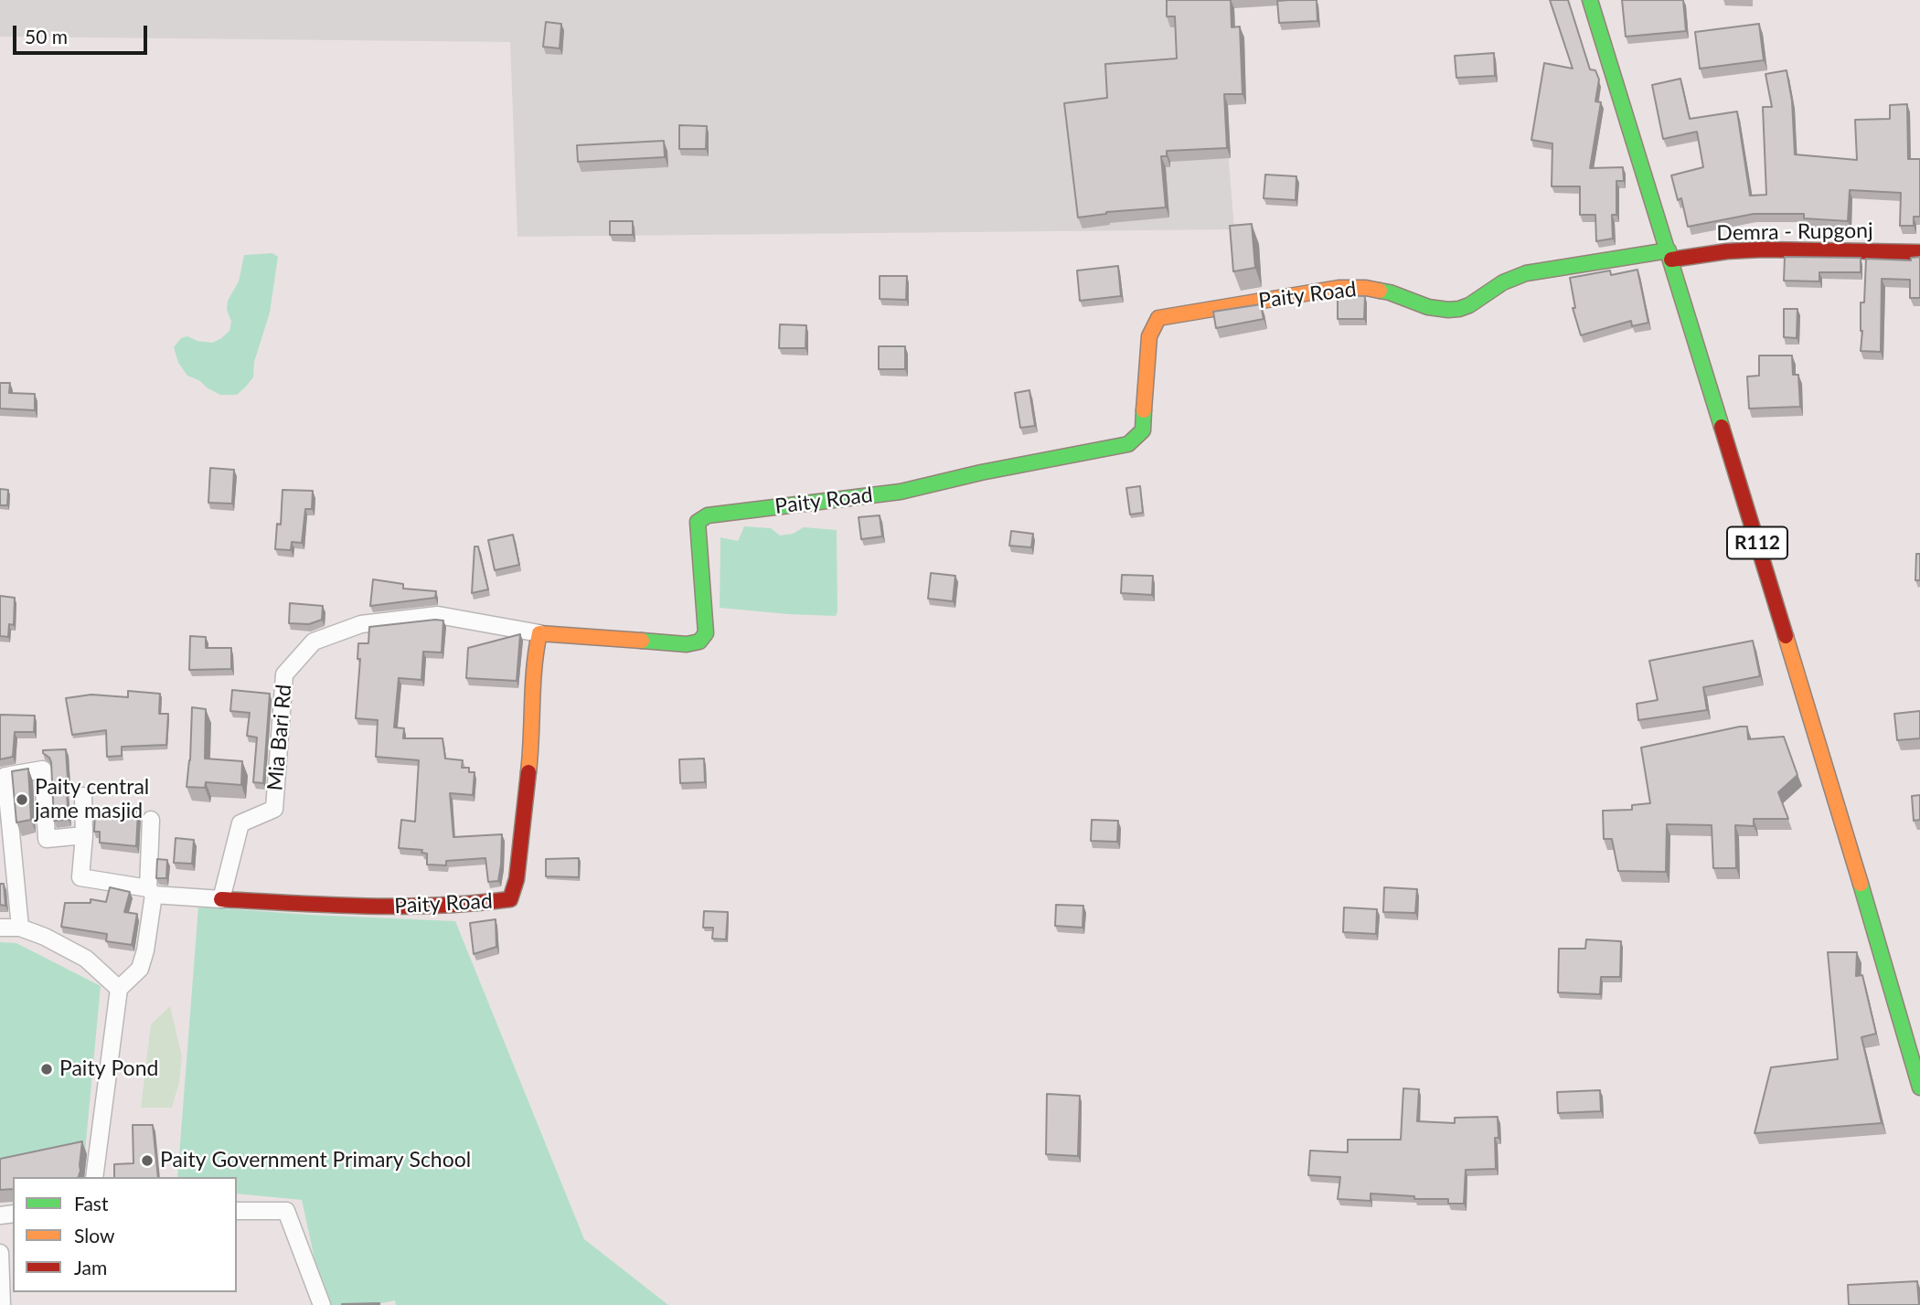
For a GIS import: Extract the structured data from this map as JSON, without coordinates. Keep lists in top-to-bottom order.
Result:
{
  "streets": {
    "street": [
      "Demra - Rupgonj",
      "Paity Road",
      "R112",
      "Mia Bari Rd"
    ]
  },
  "crossings": [
    ["Demra - Rupgonj", "Paity Road"],
    ["Demra - Rupgonj", "R112"],
    ["Paity Road", "R112"],
    ["Paity Road", "Mia Bari Rd"]
  ],
  "places": ["Paity central jame masjid", "Paity Pond", "Paity Government Primary School"],
  "legend": ["Fast", "Slow", "Jam"],
  "scale_bar": "50 m"
}
